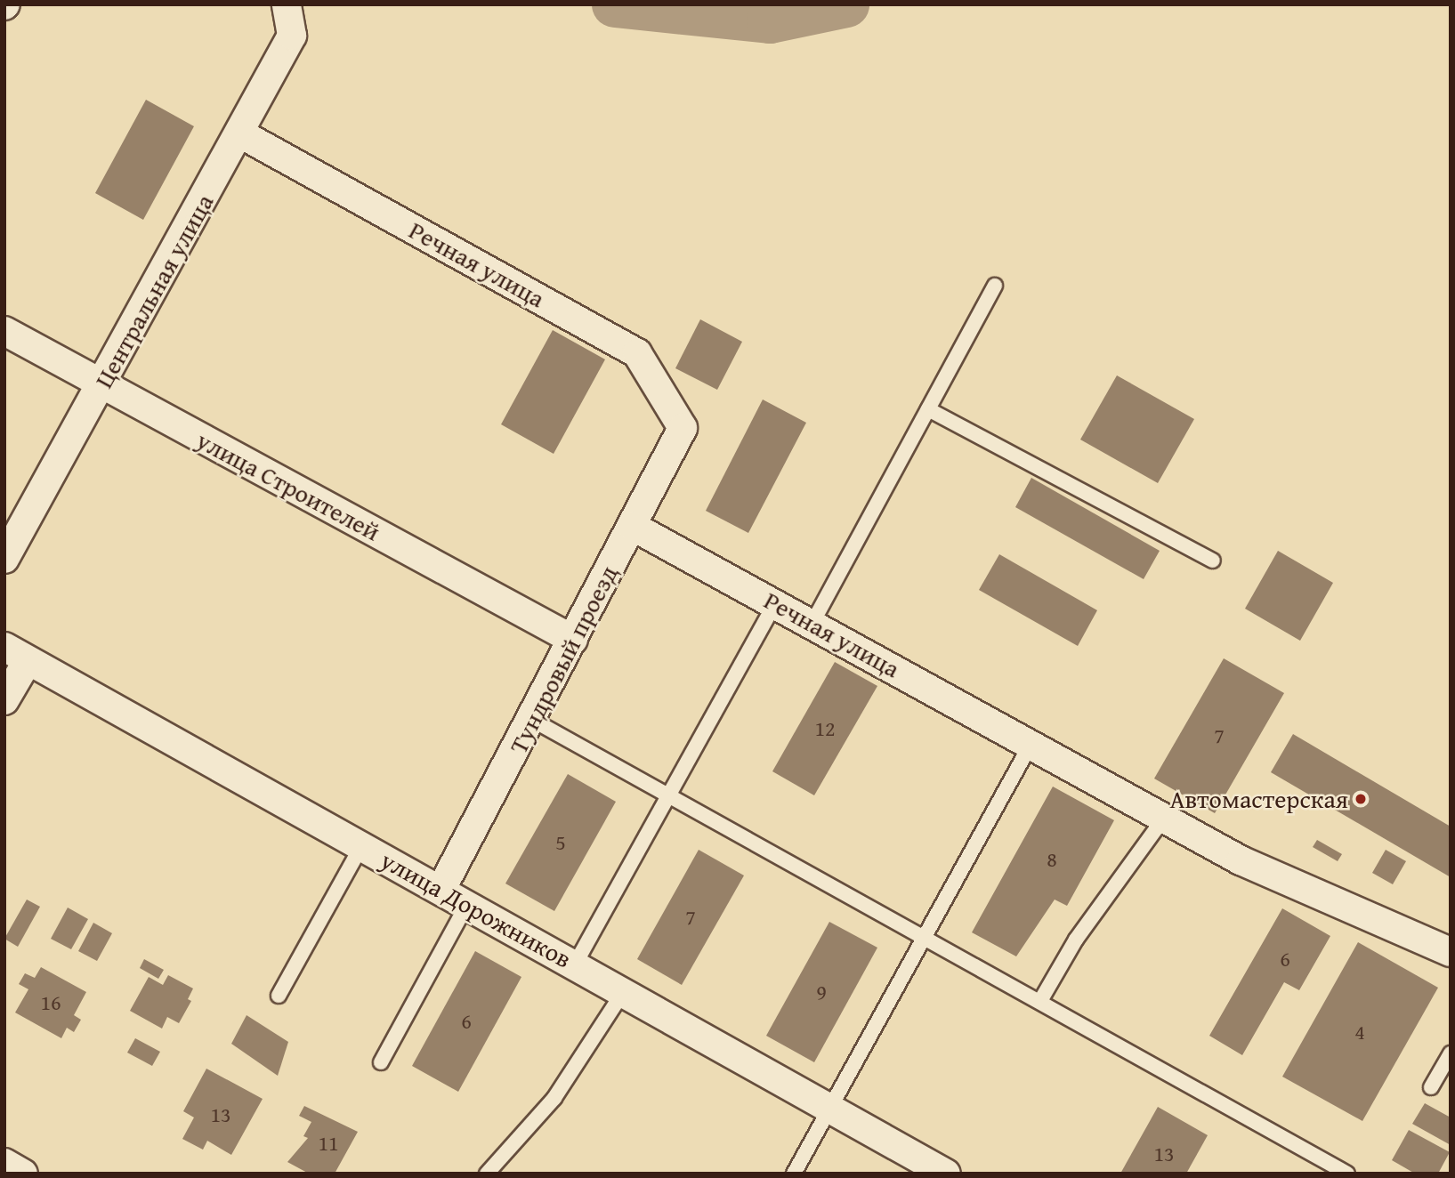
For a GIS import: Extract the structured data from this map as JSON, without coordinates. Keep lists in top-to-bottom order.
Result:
{
  "streets": {
    "street": [
      "Речная улица",
      "Центральная улица",
      "улица Строителей",
      "Тундровый проезд",
      "улица Дорожников"
    ]
  },
  "crossings": [
    ["Речная улица", "Центральная улица"],
    ["Речная улица", "Тундровый проезд"],
    ["Центральная улица", "улица Строителей"],
    ["улица Строителей", "Тундровый проезд"],
    ["Тундровый проезд", "улица Дорожников"]
  ],
  "places": ["Автомастерская"],
  "house_numbers": [
    "12",
    "7",
    "5",
    "8",
    "7",
    "6",
    "9",
    "16",
    "6",
    "4",
    "13",
    "11",
    "13"
  ]
}
